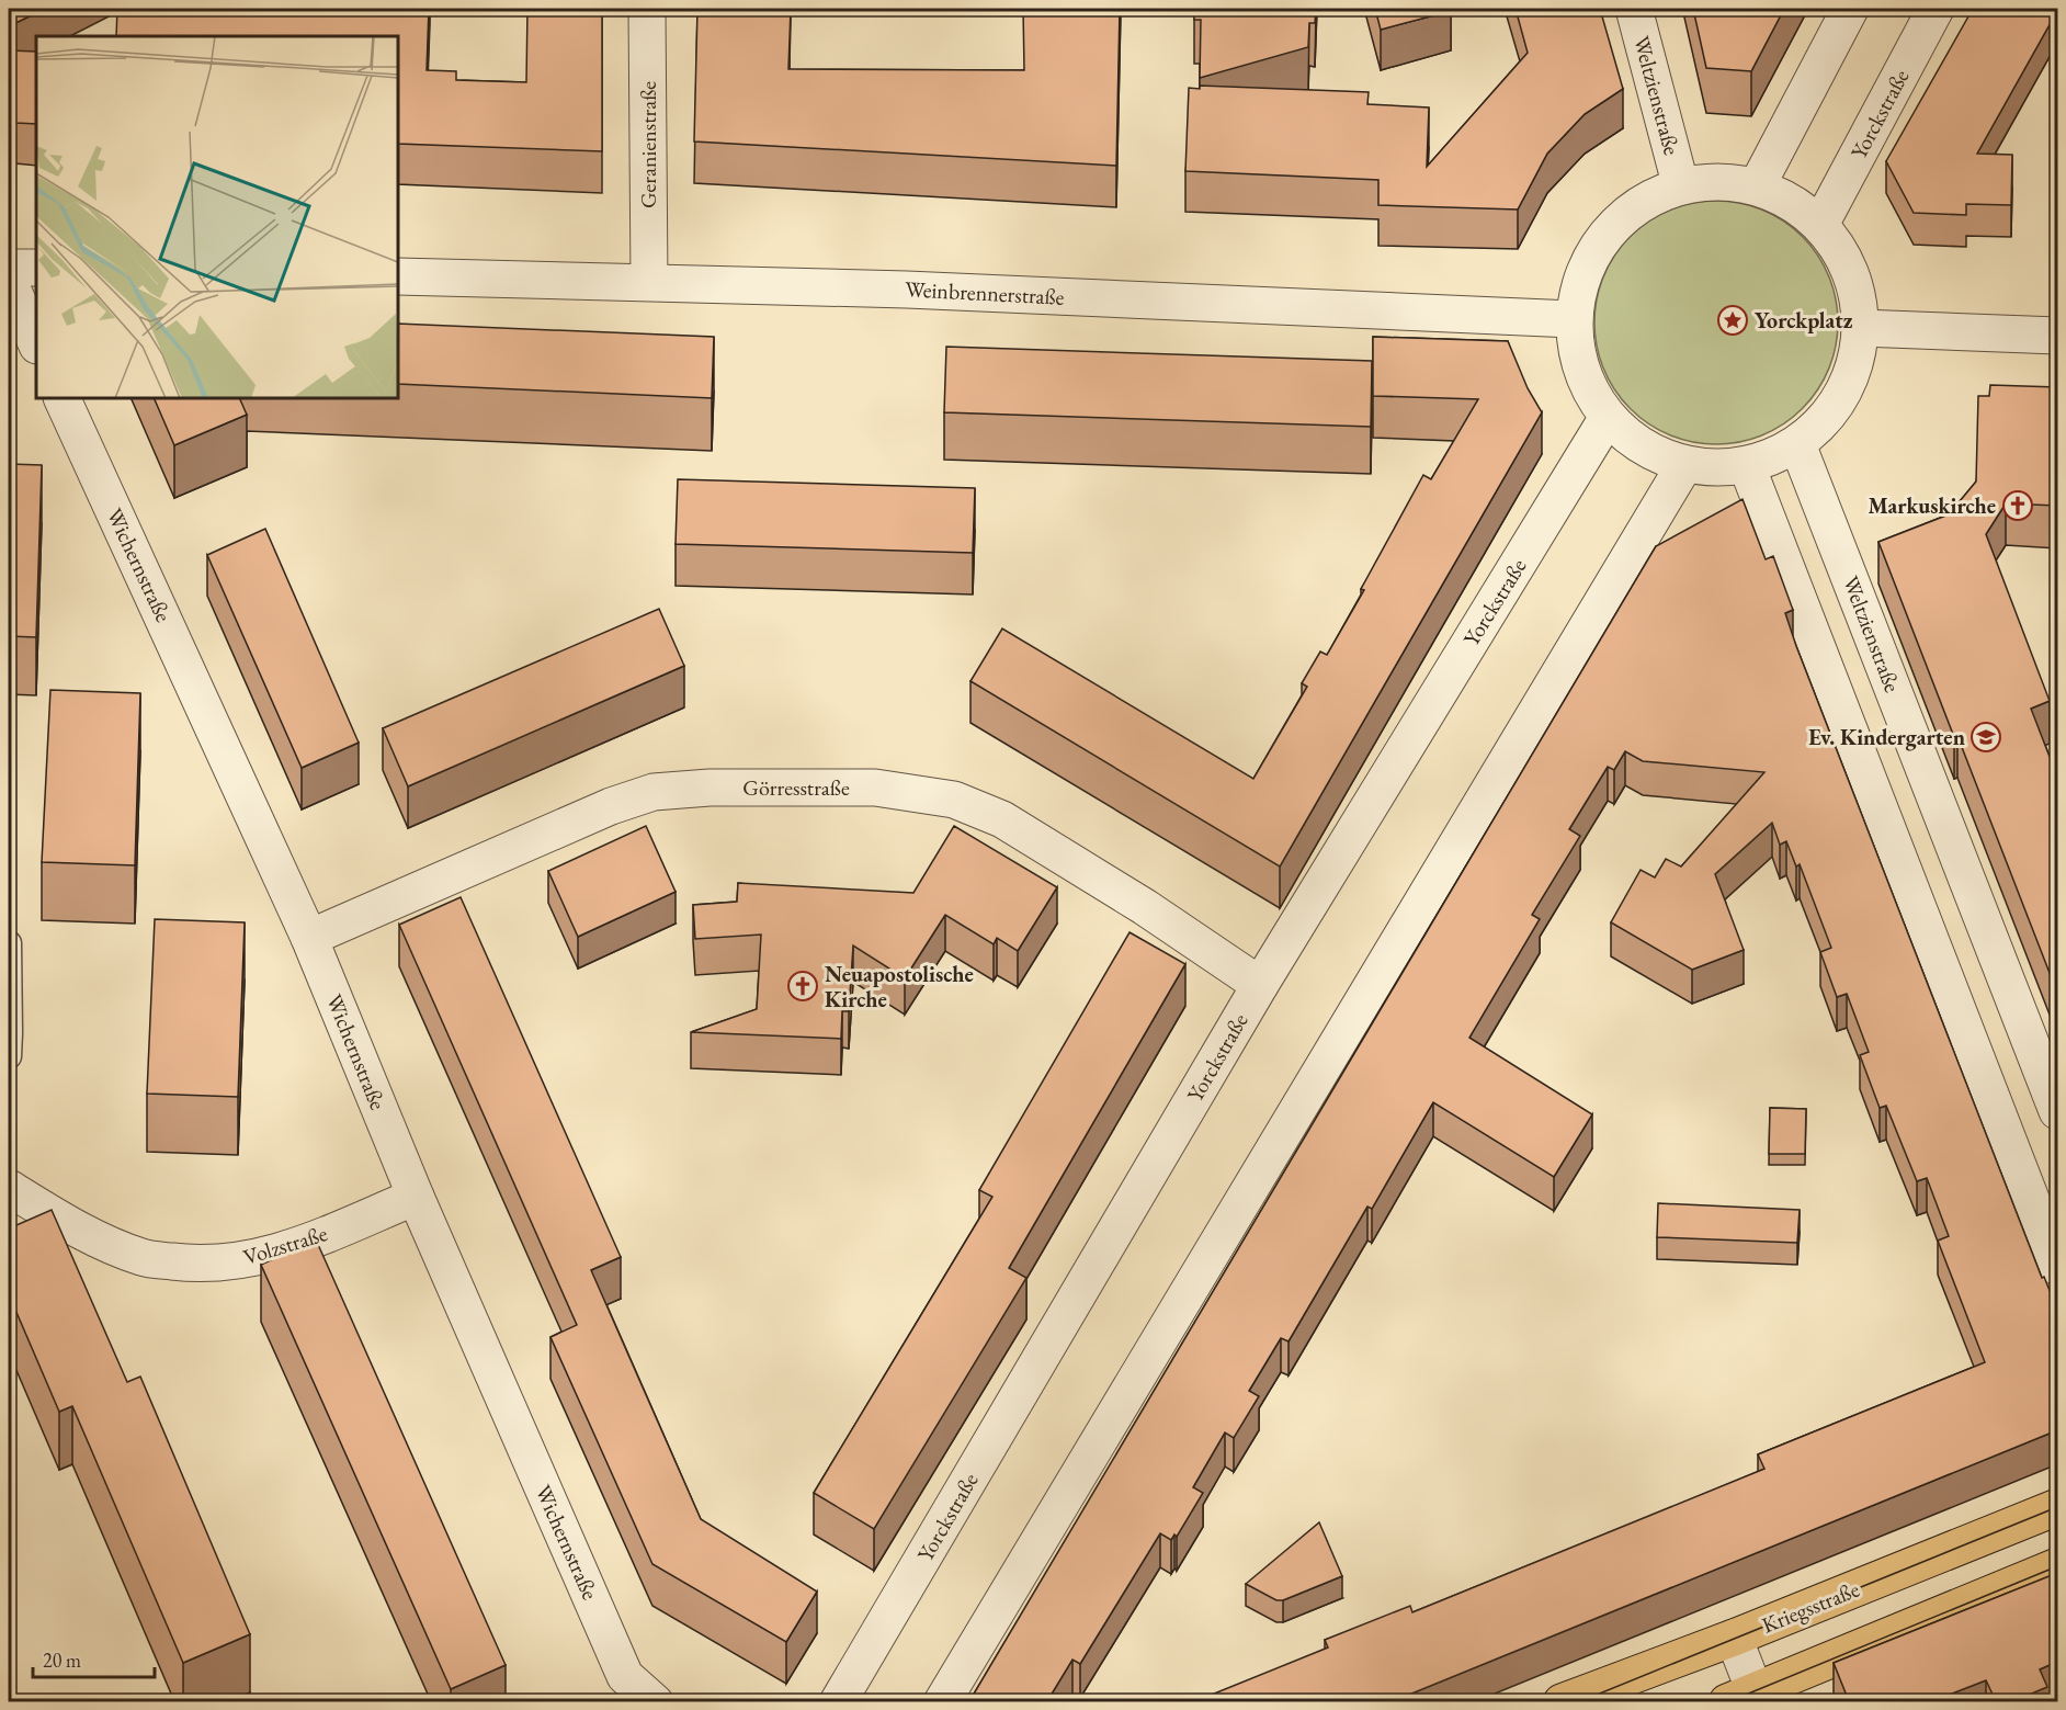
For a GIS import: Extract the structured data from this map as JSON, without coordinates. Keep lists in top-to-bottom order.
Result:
{
  "streets": {
    "main road": ["Kriegsstraße"],
    "street": [
      "Weltzienstraße",
      "Yorckstraße",
      "Geranienstraße",
      "Weinbrennerstraße",
      "Wichernstraße",
      "Görresstraße",
      "Volzstraße"
    ]
  },
  "crossings": [
    ["Yorckstraße", "Görresstraße"],
    ["Geranienstraße", "Weinbrennerstraße"],
    ["Wichernstraße", "Görresstraße"],
    ["Wichernstraße", "Volzstraße"]
  ],
  "places": {
    "place": ["Yorckplatz"],
    "church": ["Markuskirche", "Neuapostolische Kirche"],
    "school or university": ["Ev. Kindergarten"]
  },
  "scale_bar": "20 m"
}
